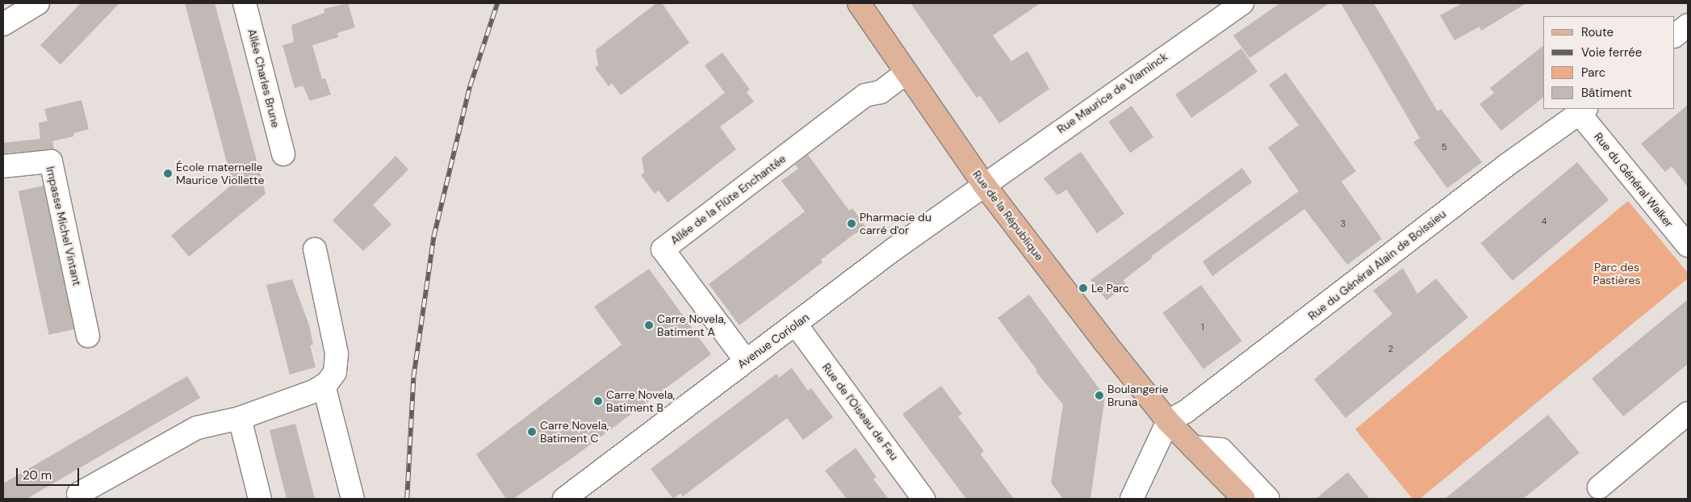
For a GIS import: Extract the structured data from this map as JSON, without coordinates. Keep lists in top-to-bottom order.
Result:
{
  "streets": {
    "main road": ["Rue de la République"],
    "street": [
      "Allée Charles Brune",
      "Rue Maurice de Vlaminck",
      "Rue du Général Walker",
      "Allée de la Flûte Enchantée",
      "Impasse Michel Vintant",
      "Rue du Général Alain de Boissieu",
      "Avenue Coriolan",
      "Rue de l'Oiseau de Feu"
    ]
  },
  "crossings": [
    ["Rue Maurice de Vlaminck", "Rue de la République"],
    ["Rue Maurice de Vlaminck", "Avenue Coriolan"],
    ["Rue du Général Walker", "Rue du Général Alain de Boissieu"],
    ["Allée de la Flûte Enchantée", "Rue de la République"],
    ["Allée de la Flûte Enchantée", "Avenue Coriolan"],
    ["Rue de la République", "Rue du Général Alain de Boissieu"],
    ["Rue de la République", "Avenue Coriolan"],
    ["Avenue Coriolan", "Rue de l'Oiseau de Feu"]
  ],
  "parks": ["Parc des Pastières"],
  "places": [
    "École maternelle Maurice Viollette",
    "Pharmacie du carré d'or",
    "Le Parc",
    "Carre Novela, Batiment A",
    "Boulangerie Bruna",
    "Carre Novela, Batiment B",
    "Carre Novela, Batiment C"
  ],
  "house_numbers": [
    "5",
    "4",
    "3",
    "1",
    "2"
  ],
  "legend": [
    "Route",
    "Voie ferrée",
    "Parc",
    "Bâtiment"
  ],
  "scale_bar": "20 m"
}
